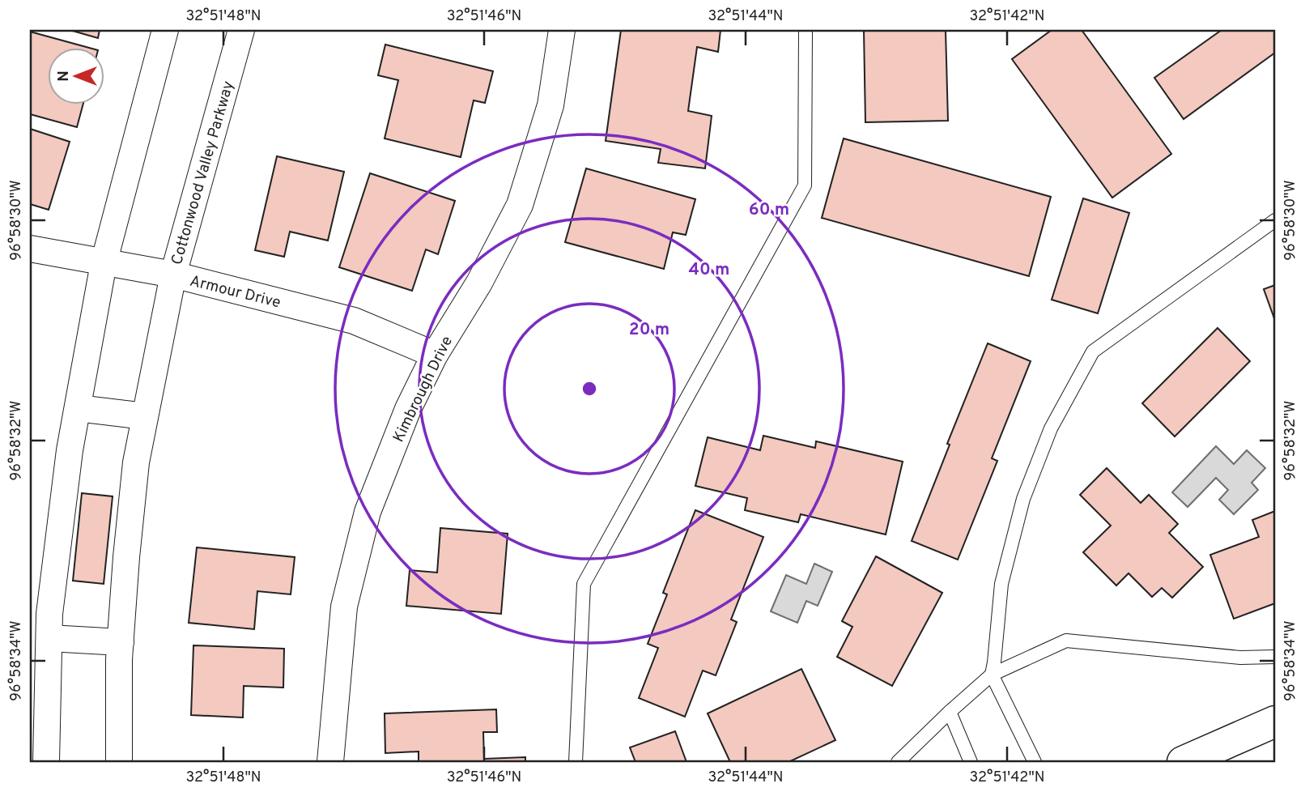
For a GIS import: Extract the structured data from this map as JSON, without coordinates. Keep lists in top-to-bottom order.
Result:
{
  "streets": {
    "street": ["Cottonwood Valley Parkway", "Armour Drive", "Kimbrough Drive"]
  },
  "crossings": [
    ["Cottonwood Valley Parkway", "Armour Drive"],
    ["Armour Drive", "Kimbrough Drive"]
  ],
  "north": "left",
  "coordinates": [
    "32°51'48\"N",
    "32°51'46\"N",
    "32°51'44\"N",
    "32°51'42\"N",
    "96°58'30\"W",
    "96°58'32\"W",
    "96°58'34\"W"
  ],
  "rings": ["60 m", "40 m", "20 m"]
}
